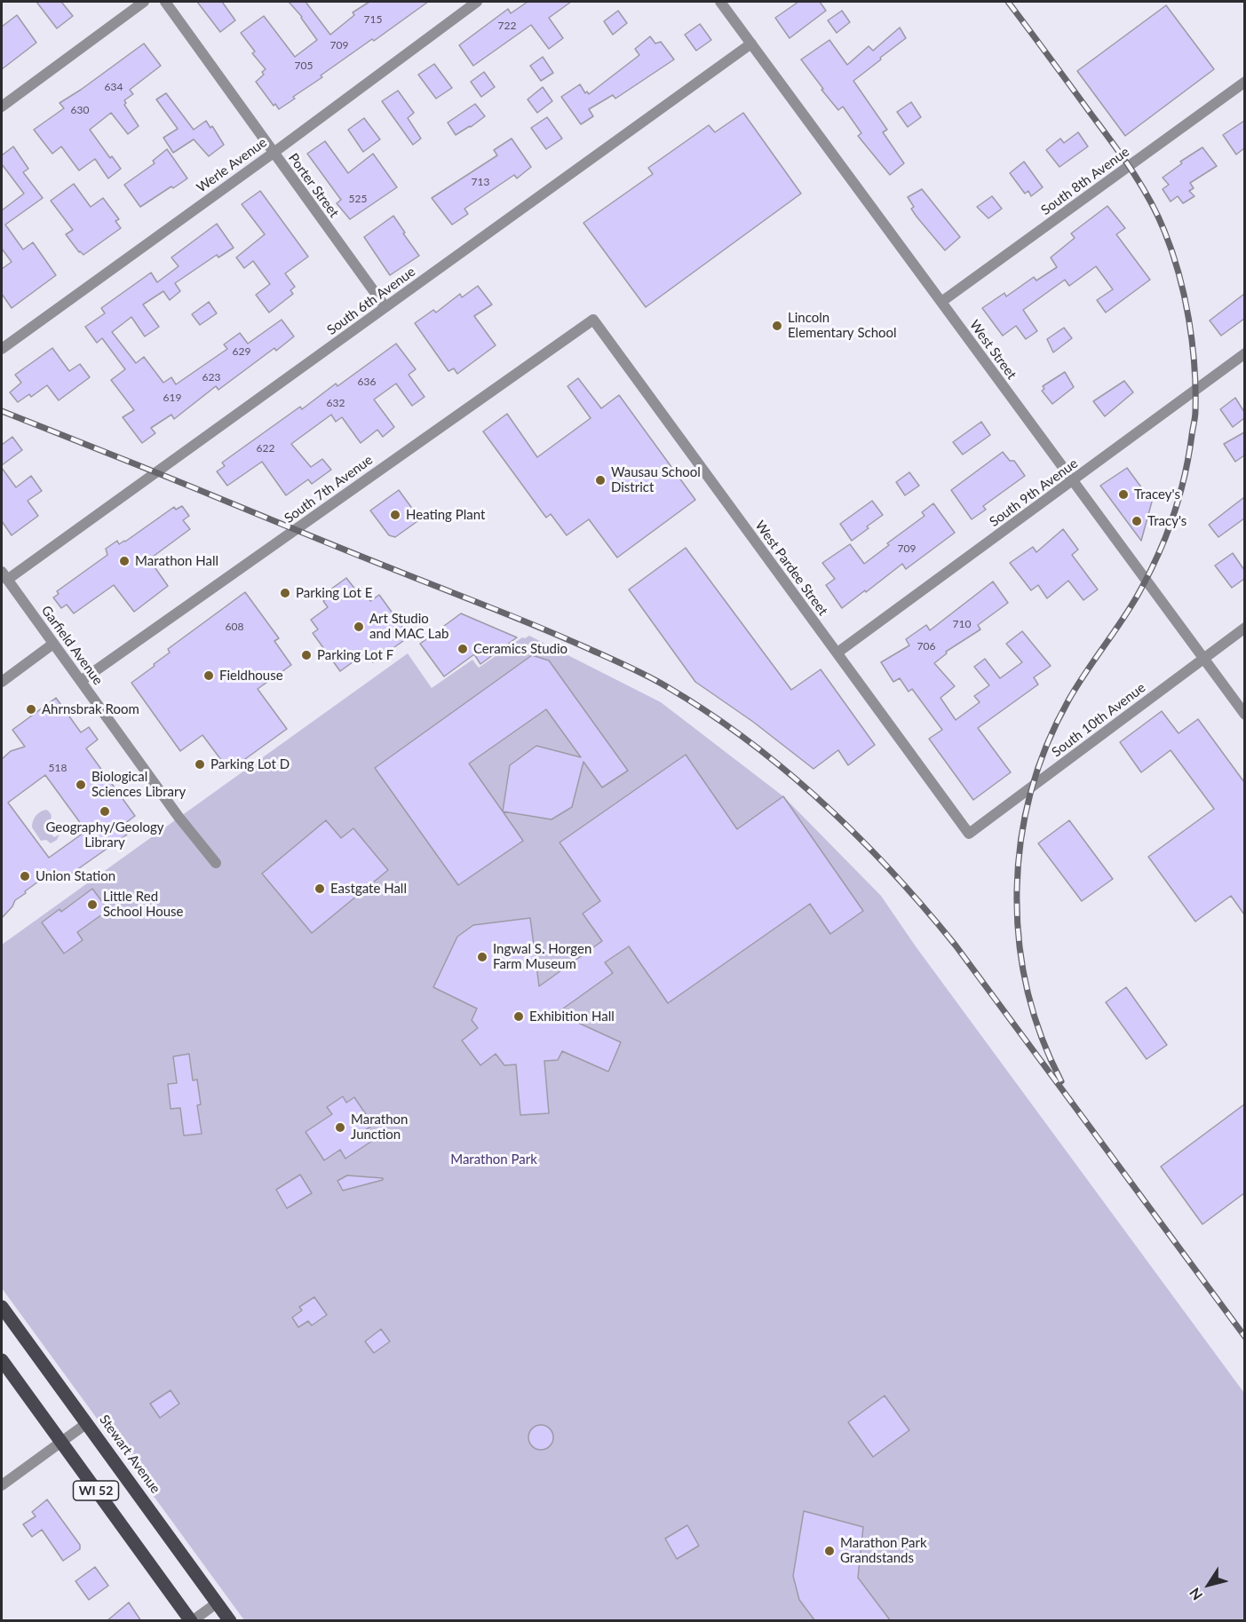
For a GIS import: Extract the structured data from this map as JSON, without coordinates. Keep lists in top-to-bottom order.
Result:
{
  "streets": {
    "main road": ["Stewart Avenue", "WI 52"],
    "street": [
      "Werle Avenue",
      "South 8th Avenue",
      "Porter Street",
      "South 6th Avenue",
      "West Street",
      "South 7th Avenue",
      "South 9th Avenue",
      "West Pardee Street",
      "Garfield Avenue",
      "South 10th Avenue"
    ]
  },
  "crossings": [
    ["Werle Avenue", "Porter Street"],
    ["South 8th Avenue", "West Street"],
    ["Porter Street", "South 6th Avenue"],
    ["South 6th Avenue", "West Street"],
    ["South 6th Avenue", "Garfield Avenue"],
    ["West Street", "South 9th Avenue"],
    ["West Street", "South 10th Avenue"],
    ["South 7th Avenue", "West Pardee Street"],
    ["South 7th Avenue", "Garfield Avenue"],
    ["South 9th Avenue", "West Pardee Street"],
    ["West Pardee Street", "South 10th Avenue"]
  ],
  "parks": ["Marathon Park"],
  "places": [
    "Lincoln Elementary School",
    "Wausau School District",
    "Tracey's",
    "Heating Plant",
    "Tracy's",
    "Marathon Hall",
    "Parking Lot E",
    "Art Studio and MAC Lab",
    "Ceramics Studio",
    "Parking Lot F",
    "Fieldhouse",
    "Ahrnsbrak Room",
    "Parking Lot D",
    "Biological Sciences Library",
    "Geography/Geology Library",
    "Union Station",
    "Eastgate Hall",
    "Little Red School House",
    "Ingwal S. Horgen Farm Museum",
    "Exhibition Hall",
    "Marathon Junction",
    "Marathon Park Grandstands"
  ],
  "house_numbers": [
    "715",
    "722",
    "709",
    "705",
    "634",
    "630",
    "713",
    "525",
    "629",
    "623",
    "636",
    "619",
    "632",
    "622",
    "709",
    "710",
    "608",
    "706",
    "518"
  ],
  "north": "bottom left"
}
